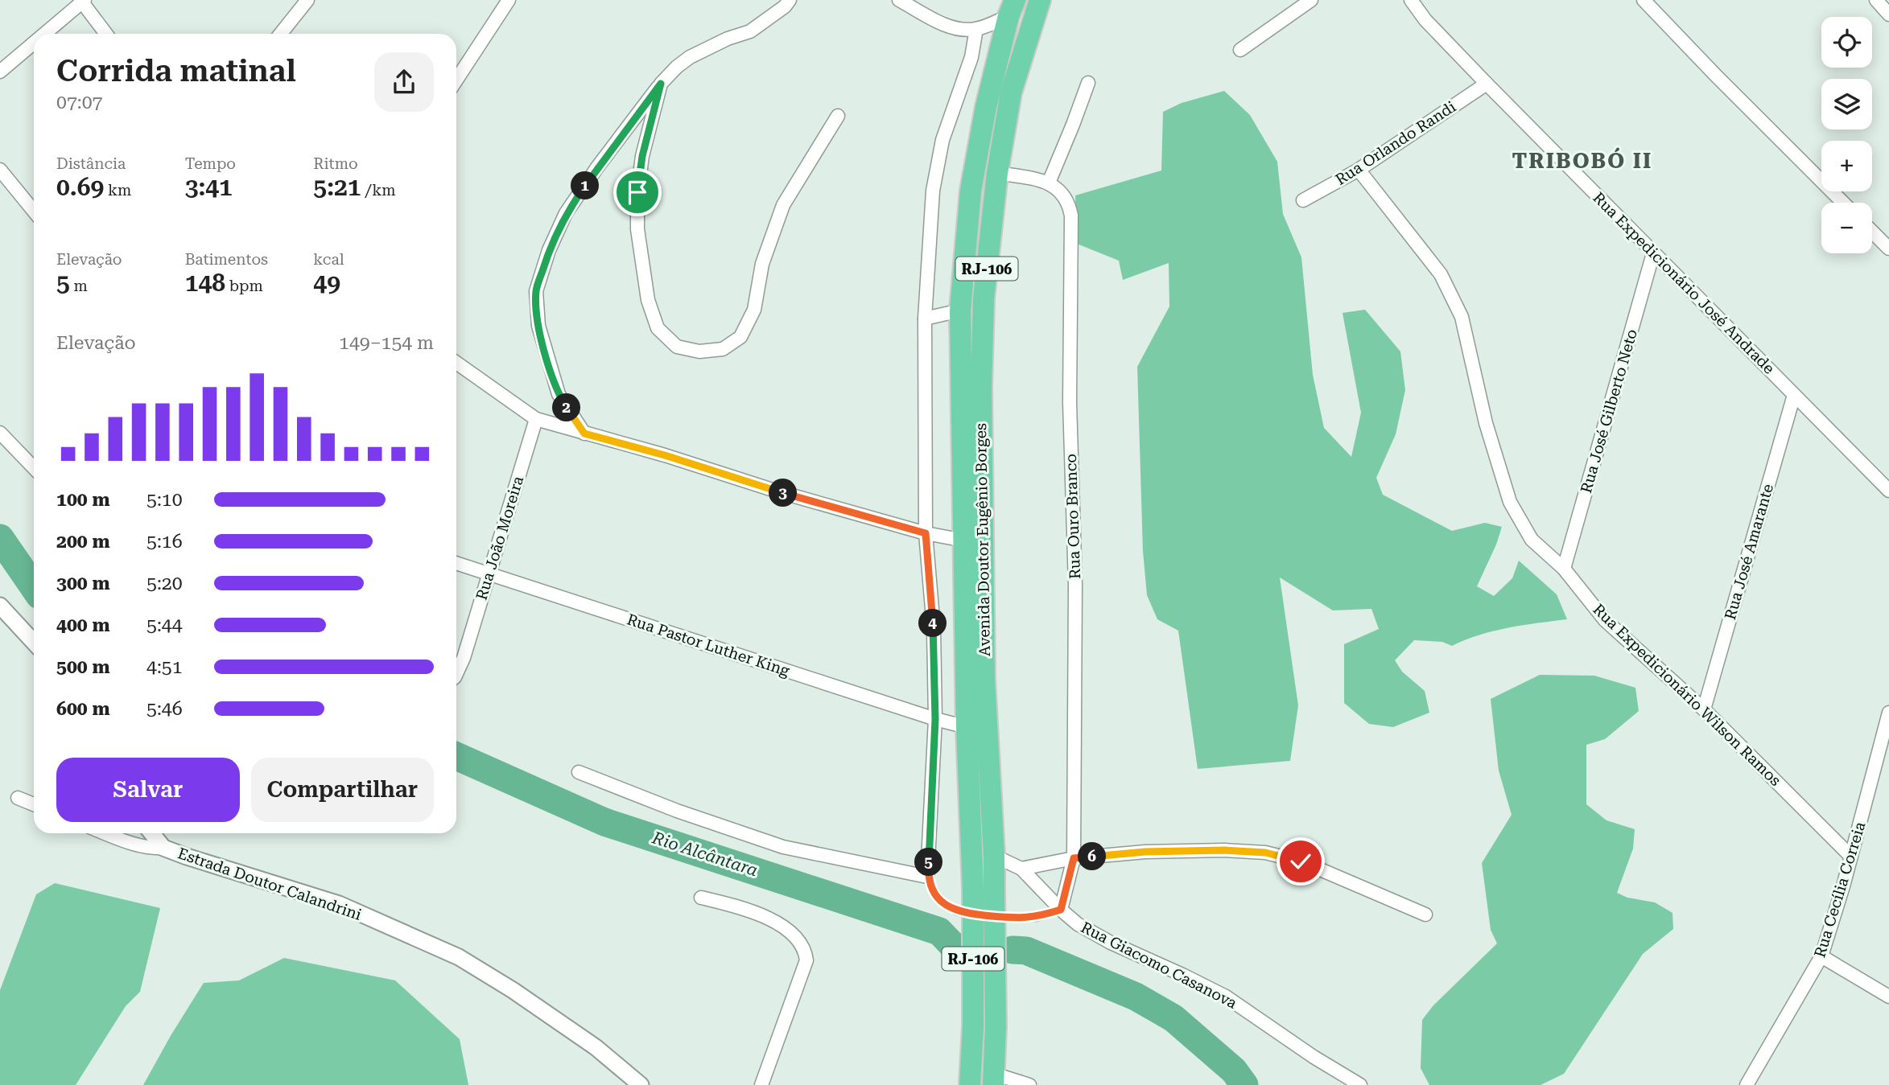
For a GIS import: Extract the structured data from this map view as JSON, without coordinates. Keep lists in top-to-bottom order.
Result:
{
  "streets": {
    "highway": ["RJ-106", "Avenida Doutor Eugênio Borges"],
    "street": [
      "Rua Orlando Randi",
      "Rua Expedicionário José Andrade",
      "Rua José Gilberto Neto",
      "Rua Ouro Branco",
      "Rua João Moreira",
      "Rua José Amarante",
      "Rua Pastor Luther King",
      "Rua Expedicionário Wilson Ramos",
      "Estrada Doutor Calandrini",
      "Rua Cecília Correia",
      "Rua Giacomo Casanova"
    ]
  },
  "crossings": [
    ["Rua Orlando Randi", "Rua Expedicionário José Andrade"],
    ["Rua Orlando Randi", "Rua Expedicionário Wilson Ramos"],
    ["Rua Expedicionário José Andrade", "Rua José Gilberto Neto"],
    ["Rua Expedicionário José Andrade", "Rua José Amarante"],
    ["Rua José Gilberto Neto", "Rua Expedicionário Wilson Ramos"],
    ["Rua Ouro Branco", "Rua Giacomo Casanova"],
    ["Rua João Moreira", "Rua Pastor Luther King"],
    ["Avenida Doutor Eugênio Borges", "Rua Pastor Luther King"],
    ["Avenida Doutor Eugênio Borges", "Rua Giacomo Casanova"],
    ["Rua José Amarante", "Rua Expedicionário Wilson Ramos"],
    ["Rua Expedicionário Wilson Ramos", "Rua Cecília Correia"]
  ],
  "districts": ["TRIBOBÓ II"],
  "water": ["Rio Alcântara"],
  "page": {
    "map_buttons": ["+", "−"],
    "heading": ["Corrida matinal", "07:07"],
    "stats": [
      ["Distância", "0.69 km"],
      ["Tempo", "3:41"],
      ["Ritmo", "5:21 /km"],
      ["Elevação", "5 m"],
      ["Batimentos", "148 bpm"],
      ["kcal", "49"]
    ],
    "pins": [
      "1",
      "2",
      "3",
      "4",
      "6",
      "5"
    ],
    "chart": ["Elevação", "149–154 m"],
    "list": [
      {
        "name": "100 m",
        "note": "5:10"
      },
      {
        "name": "200 m",
        "note": "5:16"
      },
      {
        "name": "300 m",
        "note": "5:20"
      },
      {
        "name": "400 m",
        "note": "5:44"
      },
      {
        "name": "500 m",
        "note": "4:51"
      },
      {
        "name": "600 m",
        "note": "5:46"
      }
    ],
    "buttons": ["Salvar", "Compartilhar"]
  }
}
